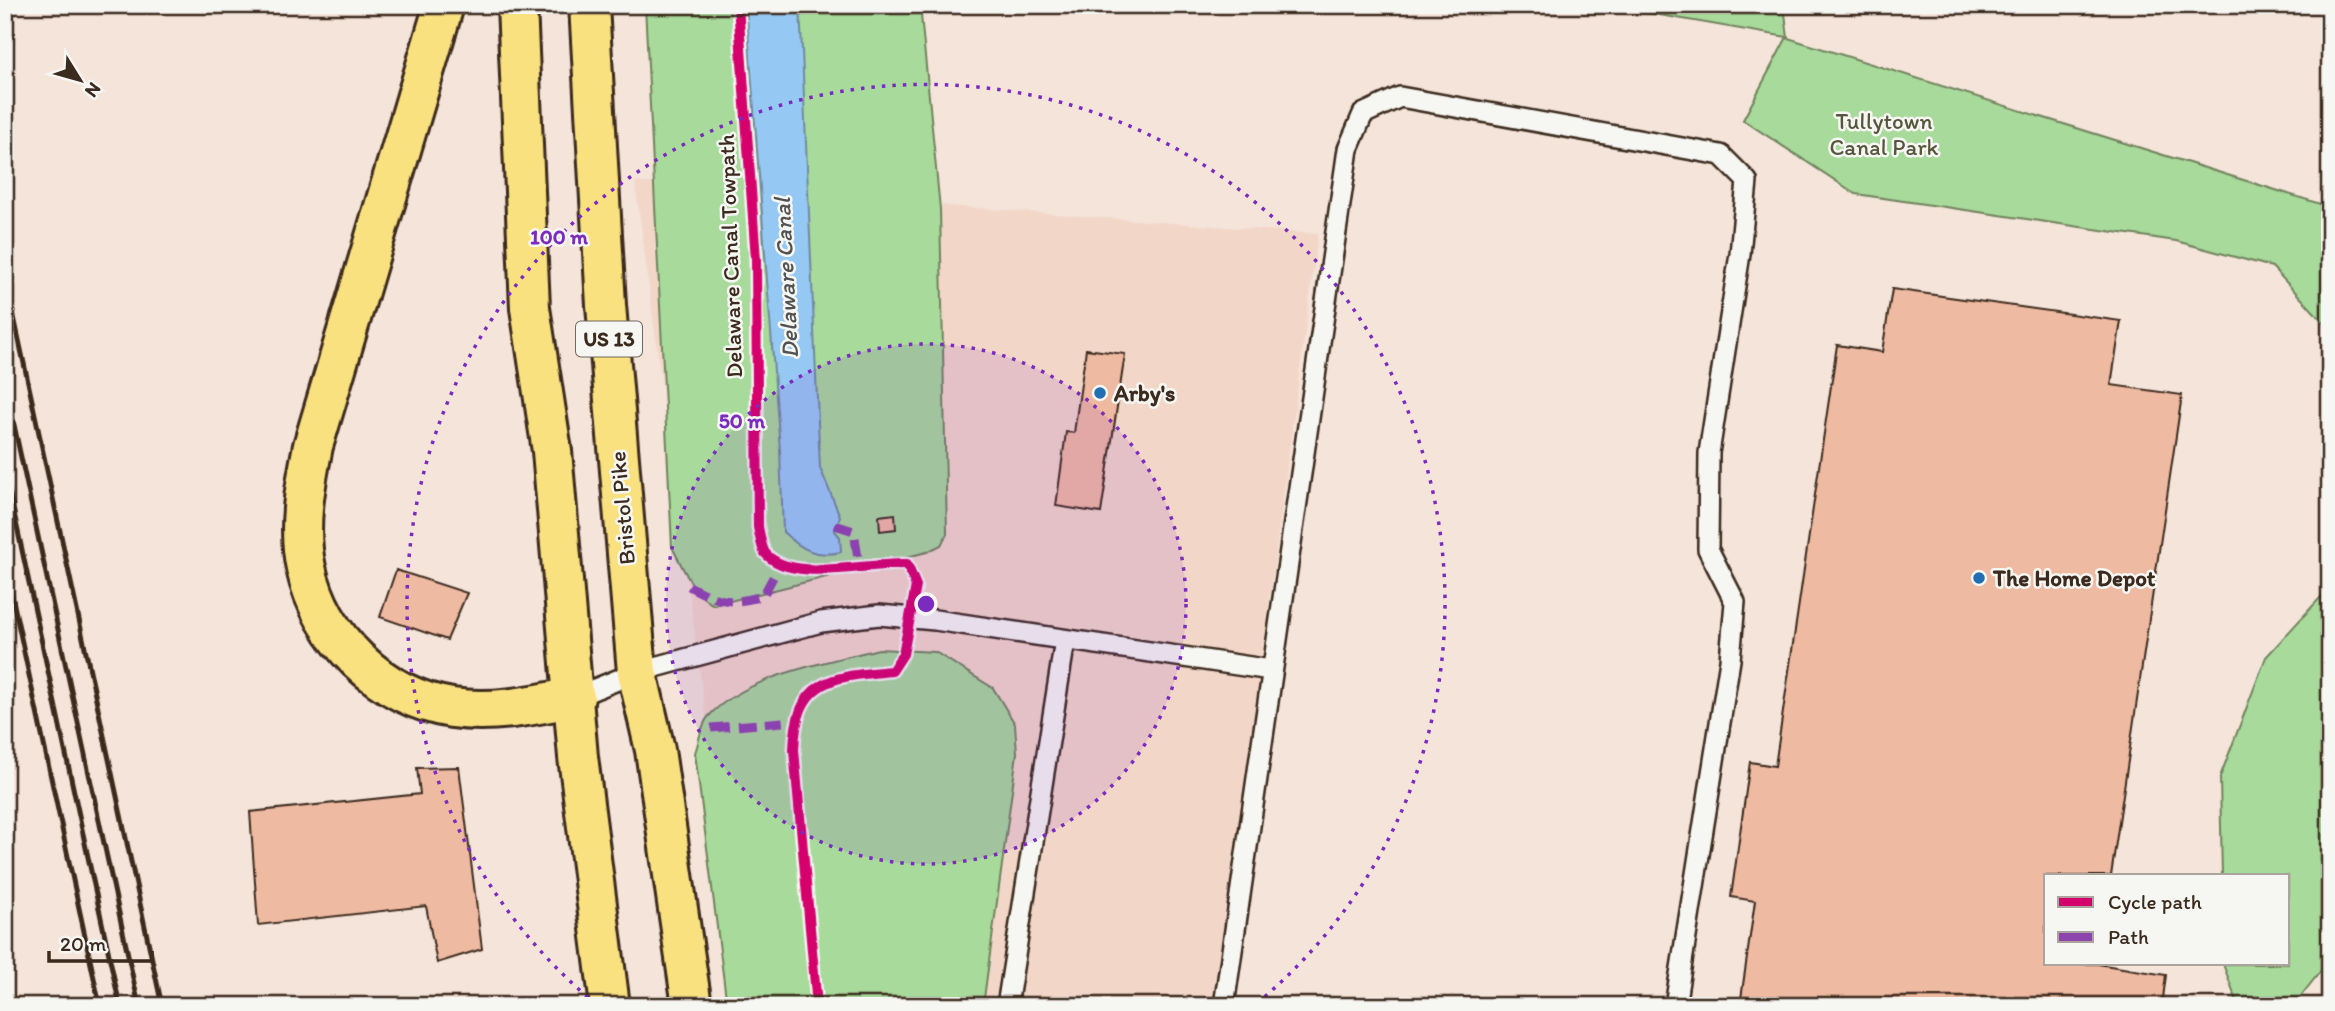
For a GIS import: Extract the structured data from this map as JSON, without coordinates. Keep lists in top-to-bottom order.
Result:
{
  "streets": {
    "highway": ["US 13", "Bristol Pike"],
    "cycle path": ["Delaware Canal Towpath"]
  },
  "water": ["Delaware Canal"],
  "parks": ["Tullytown Canal Park"],
  "places": ["Arby's", "The Home Depot"],
  "legend": ["Cycle path", "Path"],
  "scale_bar": "20 m",
  "north": "bottom right",
  "rings": ["100 m", "50 m"]
}
